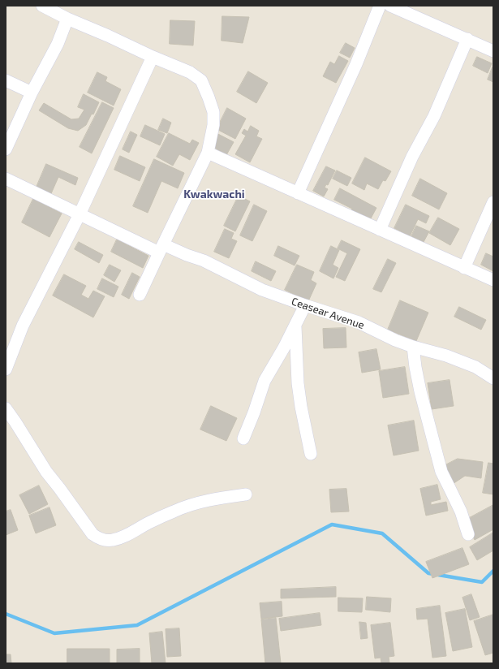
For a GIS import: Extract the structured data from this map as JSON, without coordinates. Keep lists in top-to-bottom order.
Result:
{
  "streets": {
    "street": ["Ceasear Avenue"]
  },
  "districts": ["Kwakwachi"]
}
